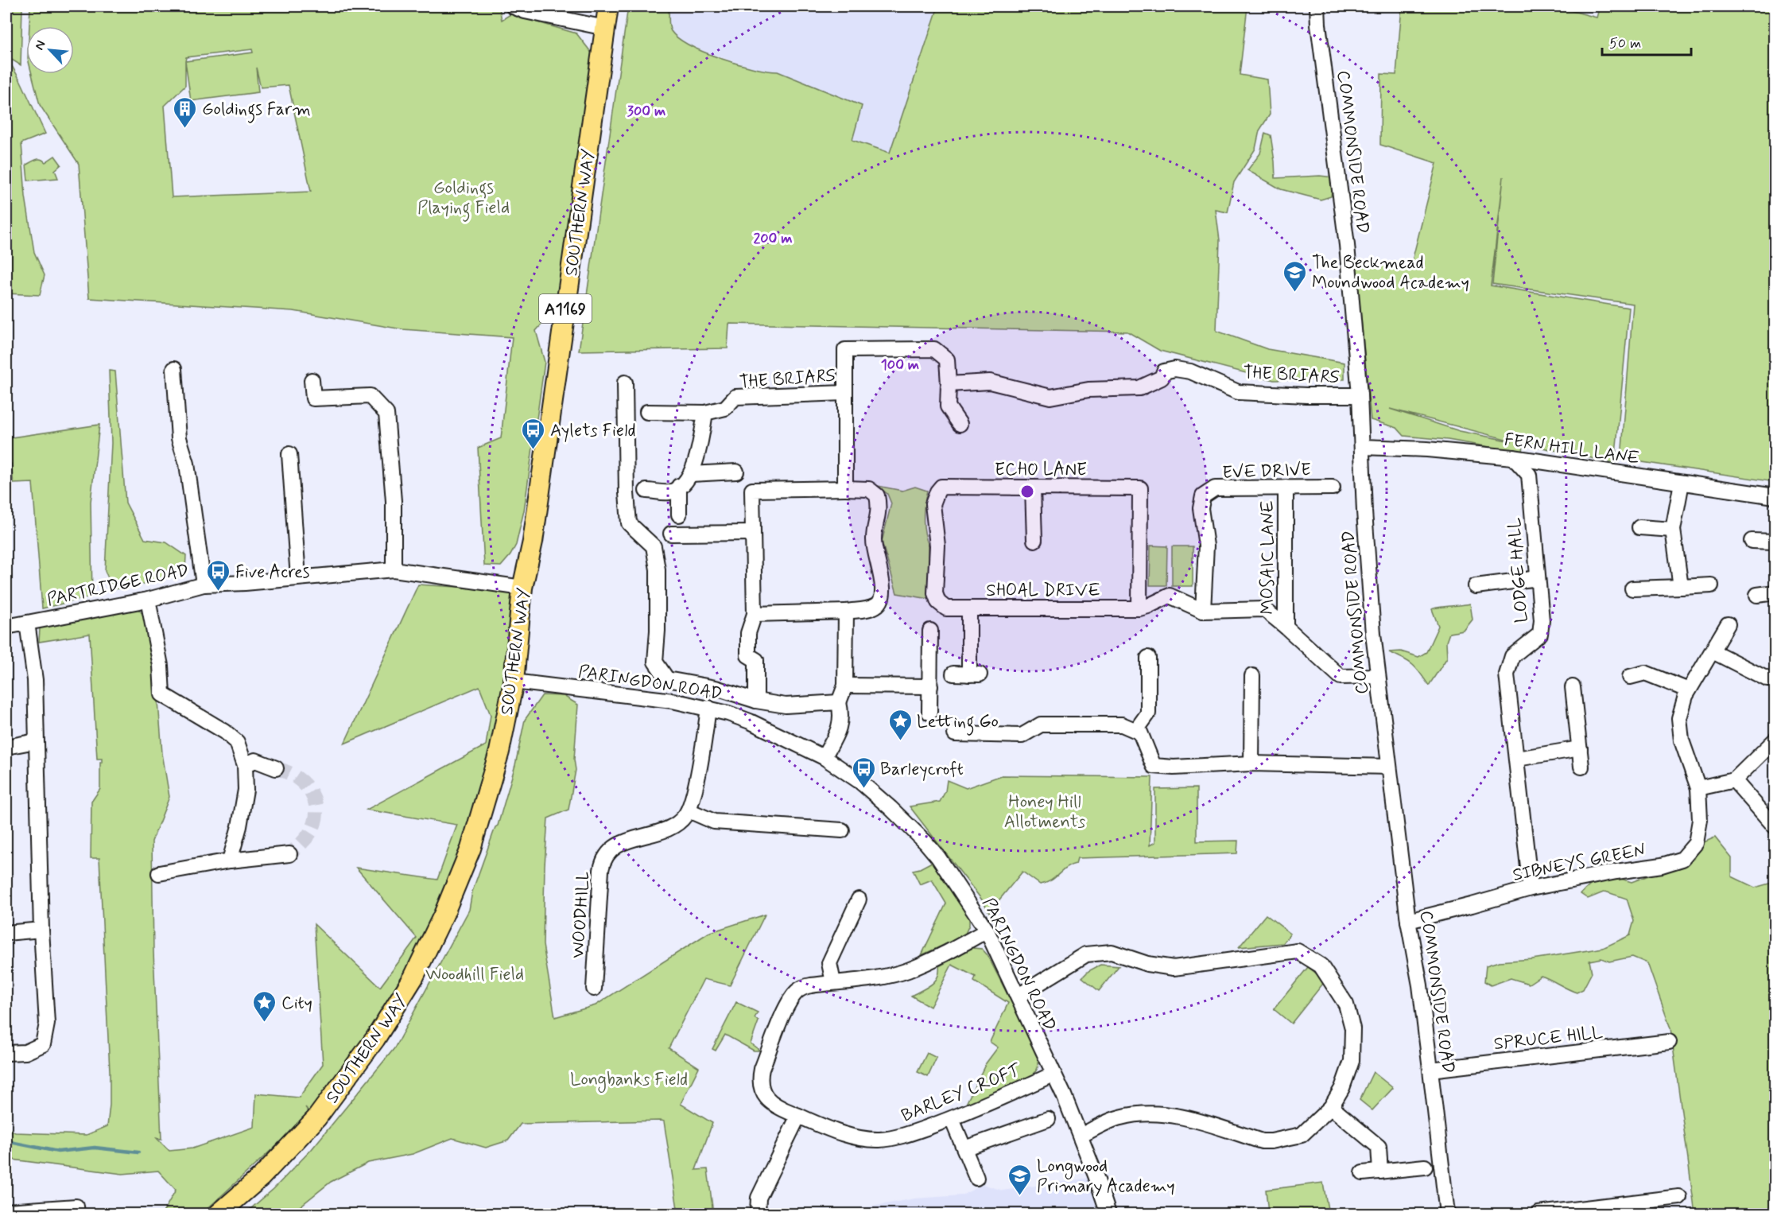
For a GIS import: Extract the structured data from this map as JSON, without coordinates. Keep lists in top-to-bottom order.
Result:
{
  "streets": {
    "main road": ["SOUTHERN WAY", "A1169"],
    "street": [
      "COMMONSIDE ROAD",
      "THE BRIARS",
      "FERN HILL LANE",
      "ECHO LANE",
      "EVE DRIVE",
      "MOSAIC LANE",
      "LODGE HALL",
      "PARTRIDGE ROAD",
      "SHOAL DRIVE",
      "PARINGDON ROAD",
      "SIBNEYS GREEN",
      "WOODHILL",
      "SPRUCE HILL",
      "BARLEY CROFT"
    ]
  },
  "crossings": [
    ["COMMONSIDE ROAD", "THE BRIARS"],
    ["COMMONSIDE ROAD", "FERN HILL LANE"],
    ["COMMONSIDE ROAD", "SIBNEYS GREEN"],
    ["COMMONSIDE ROAD", "SPRUCE HILL"],
    ["SOUTHERN WAY", "PARTRIDGE ROAD"],
    ["SOUTHERN WAY", "PARINGDON ROAD"],
    ["FERN HILL LANE", "LODGE HALL"],
    ["ECHO LANE", "SHOAL DRIVE"],
    ["EVE DRIVE", "MOSAIC LANE"],
    ["LODGE HALL", "SIBNEYS GREEN"],
    ["PARINGDON ROAD", "BARLEY CROFT"]
  ],
  "parks": [
    "Goldings Playing Field",
    "Honey Hill Allotments",
    "Woodhill Field",
    "Longbanks Field"
  ],
  "places": {
    "building": ["Goldings Farm"],
    "school or university": ["The Beckmead Moundwood Academy", "Longwood Primary Academy"],
    "bus stop": ["Aylets Field", "Five Acres", "Barleycroft"],
    "place": ["Letting Go", "City"]
  },
  "scale_bar": "50 m",
  "north": "top left",
  "rings": ["300 m", "200 m", "100 m"]
}
